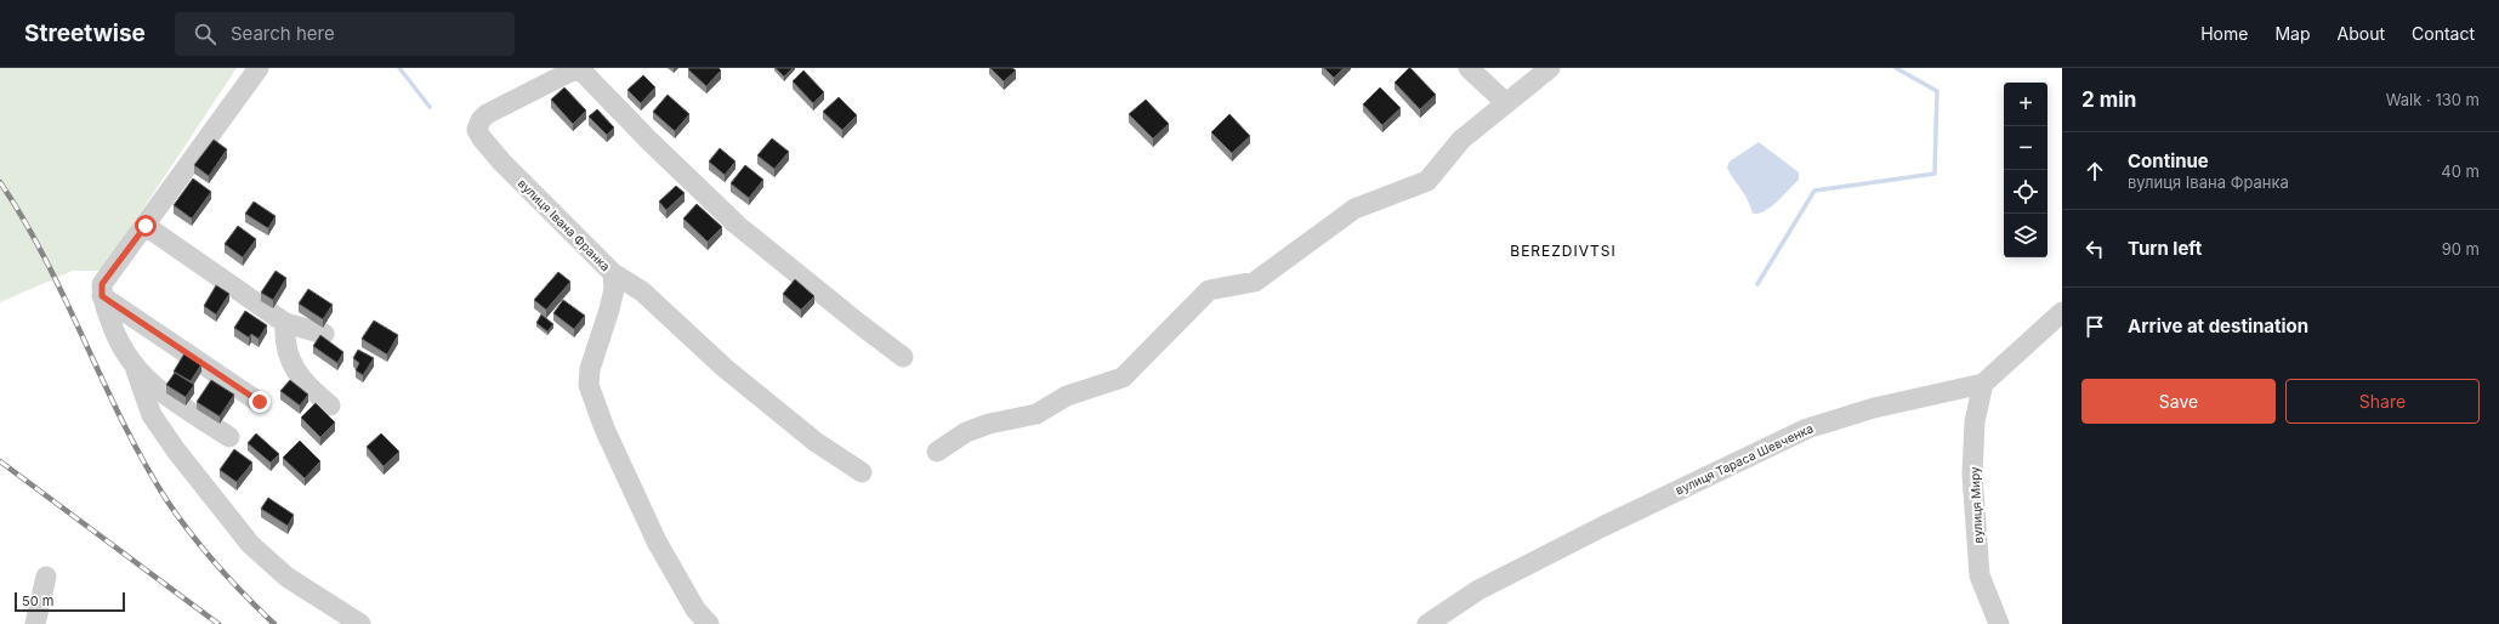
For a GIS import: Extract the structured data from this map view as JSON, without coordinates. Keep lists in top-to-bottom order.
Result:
{
  "streets": {
    "street": ["вулиця Івана Франка", "вулиця Тараса Шевченка", "вулиця Миру"]
  },
  "crossings": [
    ["вулиця Тараса Шевченка", "вулиця Миру"]
  ],
  "districts": ["BEREZDIVTSI"],
  "scale_bar": "50 m",
  "page": {
    "header": "Streetwise",
    "search": "Search here",
    "nav": [
      "Home",
      "Map",
      "About",
      "Contact"
    ],
    "heading": ["2 min", "Walk · 130 m"],
    "map_buttons": ["+", "−"],
    "list": [
      ["Continue", "вулиця Івана Франка", "40 m"],
      ["Turn left", "90 m"],
      "Arrive at destination"
    ],
    "buttons": ["Save", "Share"],
    "scale": "50 m"
  }
}
